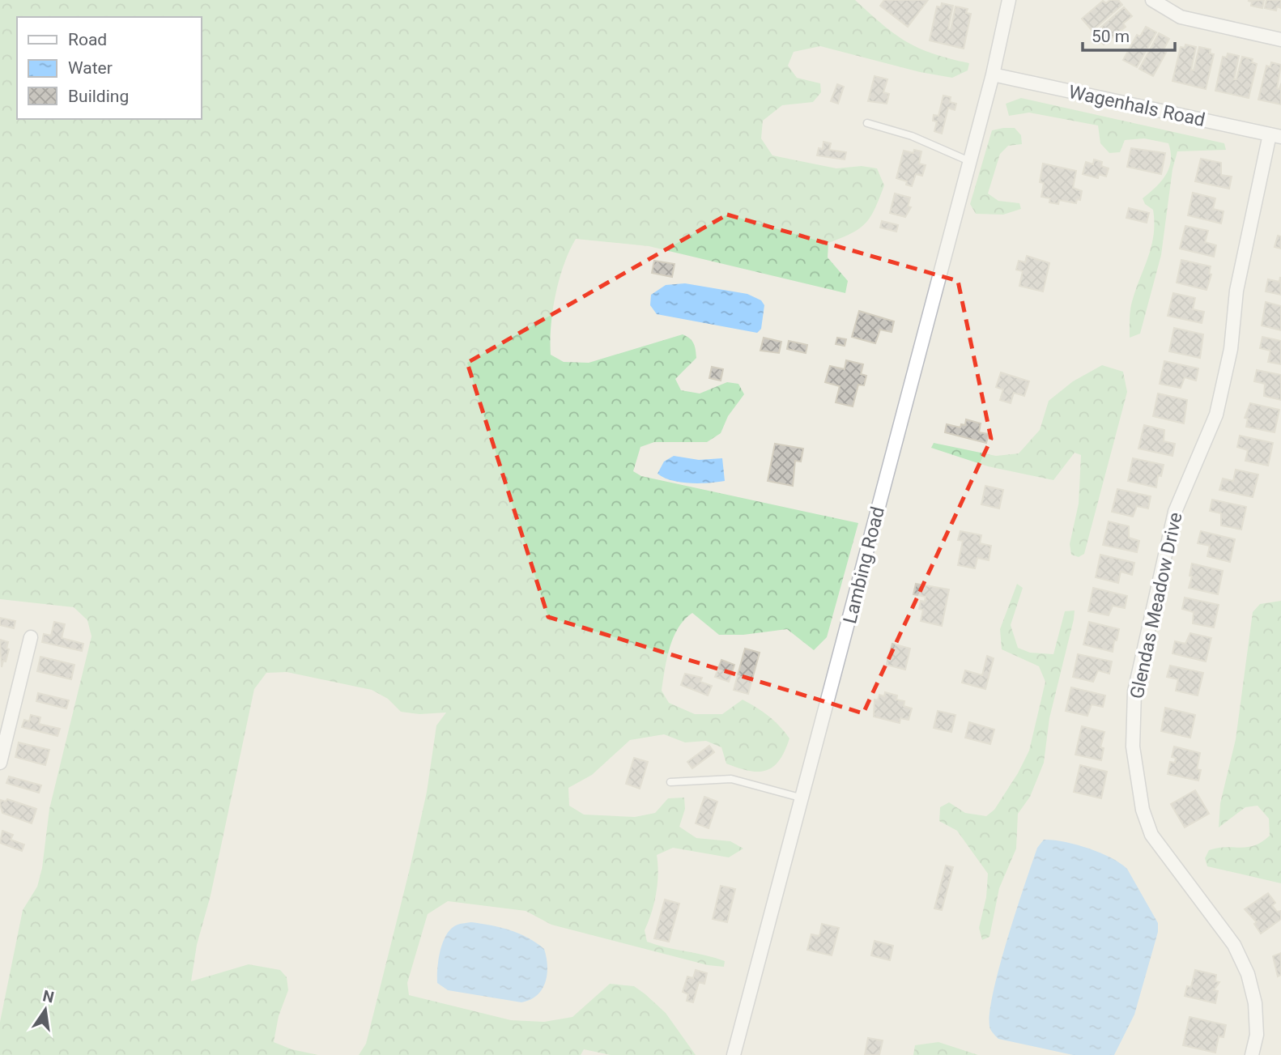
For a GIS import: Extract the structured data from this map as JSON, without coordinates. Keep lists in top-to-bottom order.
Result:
{
  "streets": {
    "street": ["Wagenhals Road", "Lambing Road", "Glendas Meadow Drive"]
  },
  "crossings": [
    ["Wagenhals Road", "Lambing Road"],
    ["Wagenhals Road", "Glendas Meadow Drive"]
  ],
  "legend": ["Road", "Water", "Building"],
  "scale_bar": "50 m",
  "north": "top"
}
